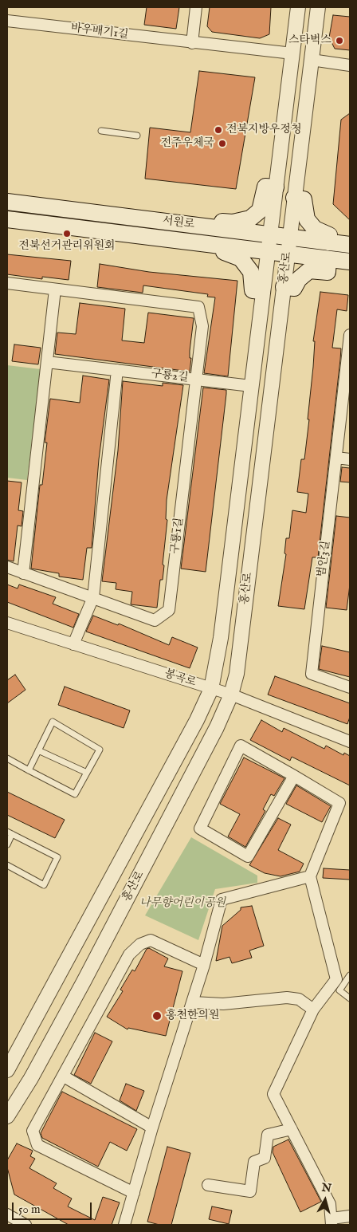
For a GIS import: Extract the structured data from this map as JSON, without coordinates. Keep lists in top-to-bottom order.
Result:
{
  "streets": {
    "main road": ["서원로"],
    "street": [
      "바우배기1길",
      "홍산로",
      "구룡2길",
      "구룡1길",
      "범안3길",
      "봉곡로"
    ]
  },
  "crossings": [
    ["바우배기1길", "홍산로"],
    ["서원로", "홍산로"],
    ["홍산로", "봉곡로"],
    ["구룡2길", "구룡1길"]
  ],
  "parks": ["나무향어린이공원"],
  "places": [
    "스타벅스",
    "전북지방우정청",
    "전주우체국",
    "전북선거관리위원회",
    "홍천한의원"
  ],
  "scale_bar": "50 m",
  "north": "top"
}
